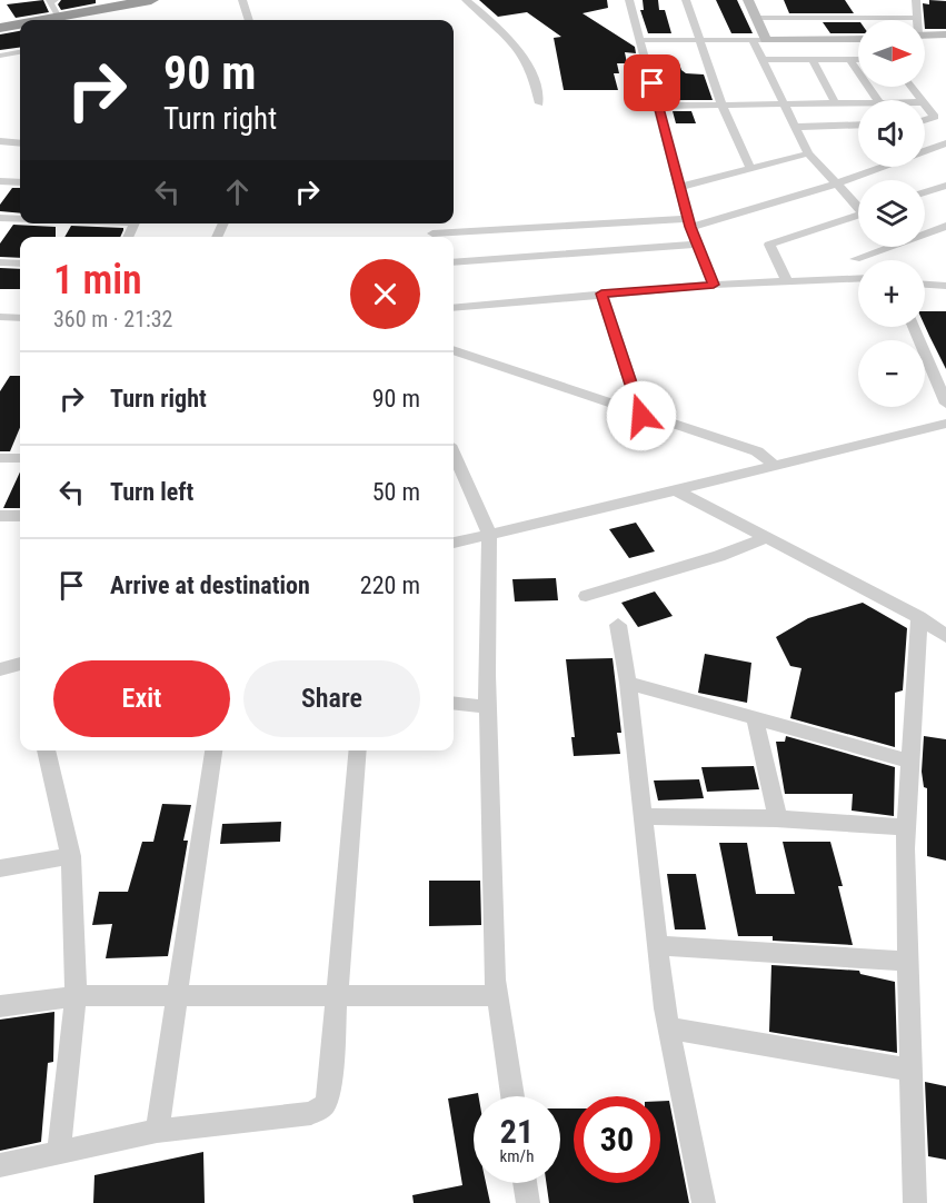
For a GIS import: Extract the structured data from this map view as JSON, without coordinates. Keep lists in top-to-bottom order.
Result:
{
  "north": "right",
  "page": {
    "map_buttons": ["+", "−"],
    "turn": ["90 m", "Turn right"],
    "heading": ["1 min", "360 m · 21:32"],
    "list": [
      {
        "name": "Turn right",
        "value": "90 m"
      },
      {
        "name": "Turn left",
        "value": "50 m"
      },
      {
        "name": "Arrive at destination",
        "value": "220 m"
      }
    ],
    "buttons": ["Exit", "Share"],
    "speed": "21 km/h",
    "limit": "30"
  }
}
